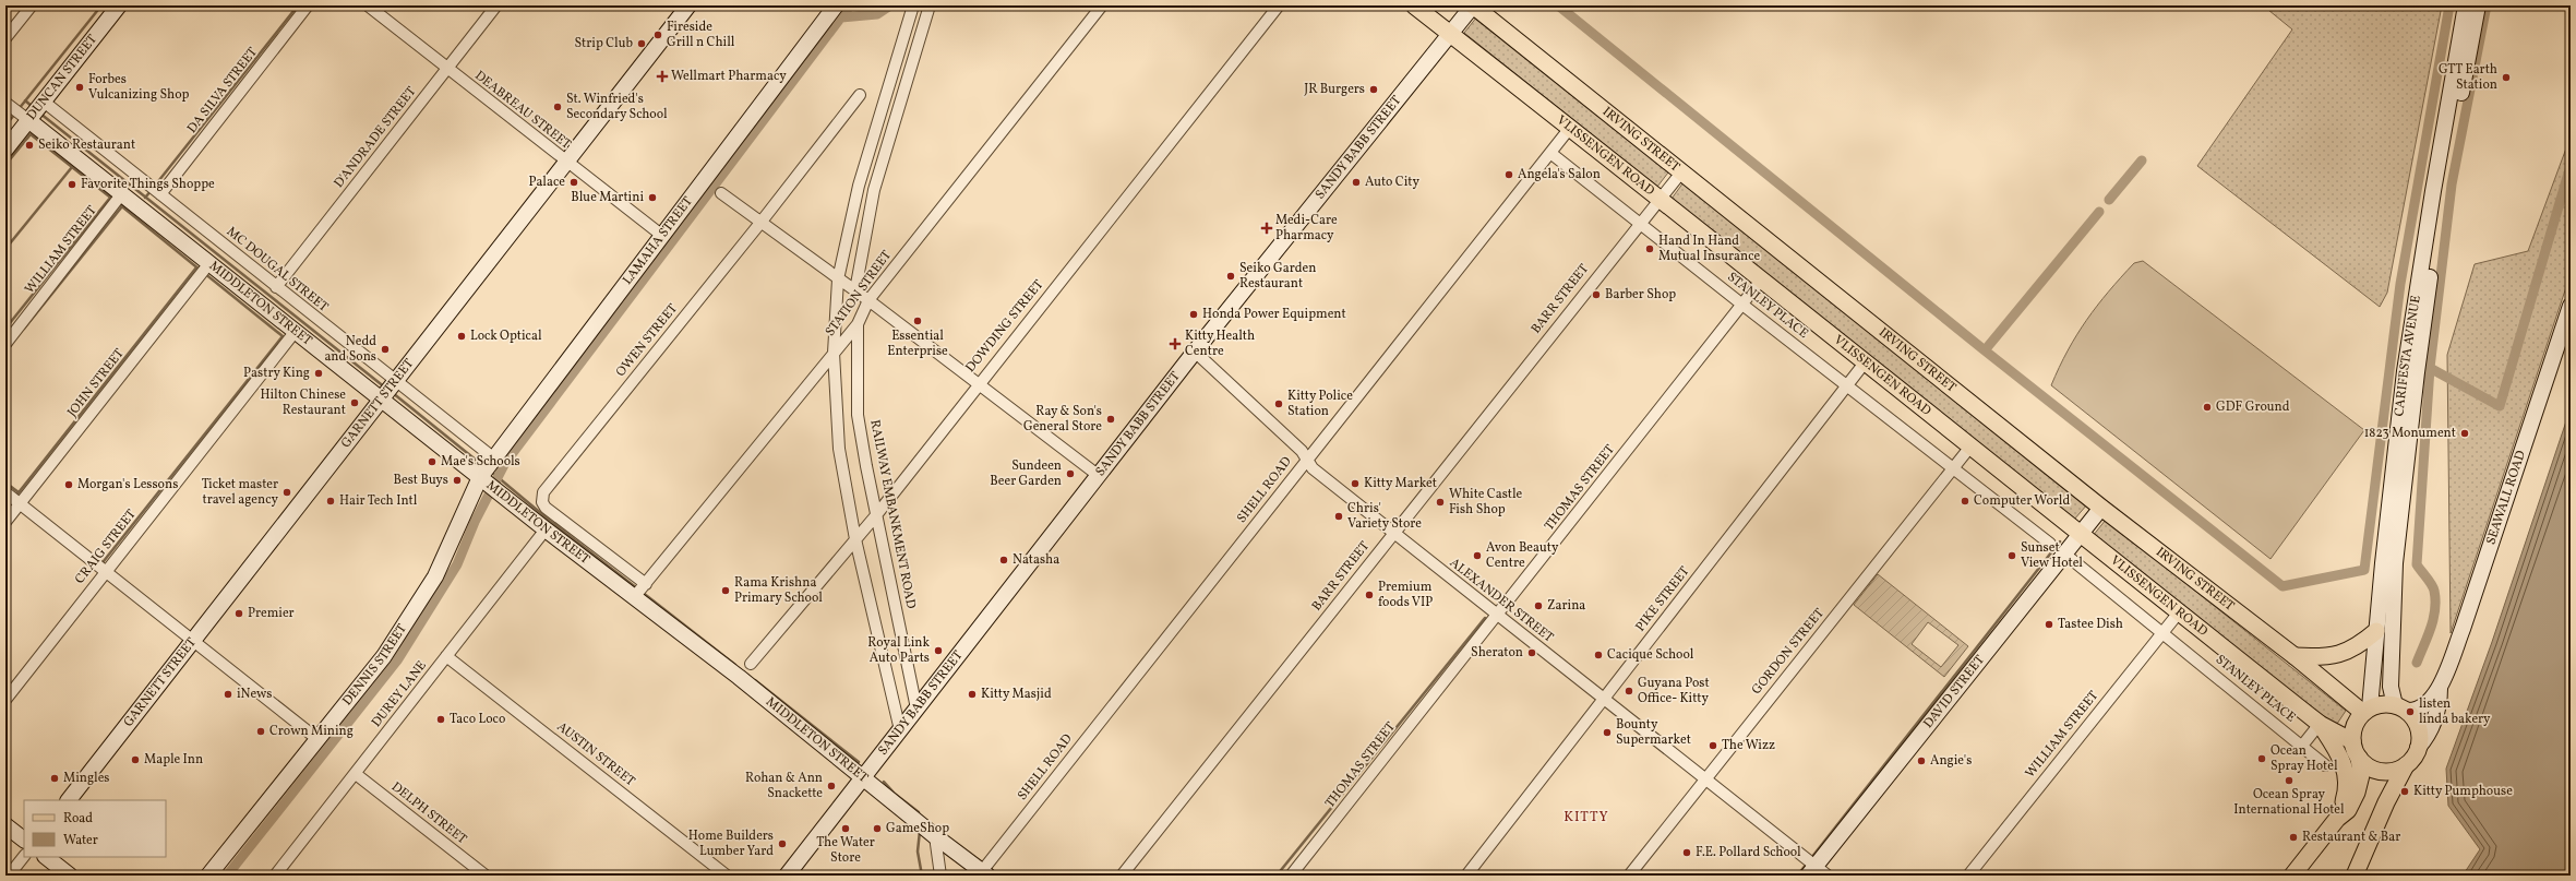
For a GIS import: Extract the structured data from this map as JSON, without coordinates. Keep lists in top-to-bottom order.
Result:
{
  "streets": {
    "main road": ["IRVING STREET", "VLISSENGEN ROAD"],
    "street": [
      "DUNCAN STREET",
      "DA SILVA STREET",
      "DEABREAU STREET",
      "D'ANDRADE STREET",
      "SANDY BABB STREET",
      "LAMAHA STREET",
      "WILLIAM STREET",
      "MC DOUGAL STREET",
      "STATION STREET",
      "BARR STREET",
      "MIDDLETON STREET",
      "STANLEY PLACE",
      "DOWDING STREET",
      "OWEN STREET",
      "CARIFESTA AVENUE",
      "JOHN STREET",
      "GARNETT STREET",
      "THOMAS STREET",
      "SHELL ROAD",
      "SEAWALL ROAD",
      "RAILWAY EMBANKMENT ROAD",
      "CRAIG STREET",
      "PIKE STREET",
      "ALEXANDER STREET",
      "GORDON STREET",
      "DENNIS STREET",
      "DAVID STREET",
      "DUREY LANE",
      "AUSTIN STREET",
      "DELPH STREET"
    ]
  },
  "crossings": [
    ["DUNCAN STREET", "MC DOUGAL STREET"],
    ["DUNCAN STREET", "MIDDLETON STREET"],
    ["DA SILVA STREET", "MC DOUGAL STREET"],
    ["DEABREAU STREET", "D'ANDRADE STREET"],
    ["DEABREAU STREET", "LAMAHA STREET"],
    ["DEABREAU STREET", "GARNETT STREET"],
    ["D'ANDRADE STREET", "MC DOUGAL STREET"],
    ["IRVING STREET", "SANDY BABB STREET"],
    ["IRVING STREET", "VLISSENGEN ROAD"],
    ["IRVING STREET", "BARR STREET"],
    ["IRVING STREET", "CARIFESTA AVENUE"],
    ["IRVING STREET", "SEAWALL ROAD"],
    ["IRVING STREET", "DAVID STREET"],
    ["SANDY BABB STREET", "VLISSENGEN ROAD"],
    ["SANDY BABB STREET", "MIDDLETON STREET"],
    ["SANDY BABB STREET", "RAILWAY EMBANKMENT ROAD"],
    ["SANDY BABB STREET", "ALEXANDER STREET"],
    ["VLISSENGEN ROAD", "WILLIAM STREET"],
    ["VLISSENGEN ROAD", "BARR STREET"],
    ["VLISSENGEN ROAD", "CARIFESTA AVENUE"],
    ["VLISSENGEN ROAD", "THOMAS STREET"],
    ["VLISSENGEN ROAD", "SHELL ROAD"],
    ["VLISSENGEN ROAD", "SEAWALL ROAD"],
    ["VLISSENGEN ROAD", "PIKE STREET"],
    ["VLISSENGEN ROAD", "GORDON STREET"],
    ["VLISSENGEN ROAD", "DAVID STREET"],
    ["LAMAHA STREET", "MC DOUGAL STREET"],
    ["LAMAHA STREET", "MIDDLETON STREET"],
    ["LAMAHA STREET", "DENNIS STREET"],
    ["WILLIAM STREET", "MIDDLETON STREET"],
    ["WILLIAM STREET", "STANLEY PLACE"],
    ["MC DOUGAL STREET", "GARNETT STREET"],
    ["STATION STREET", "MIDDLETON STREET"],
    ["STATION STREET", "OWEN STREET"],
    ["STATION STREET", "RAILWAY EMBANKMENT ROAD"],
    ["BARR STREET", "STANLEY PLACE"],
    ["BARR STREET", "ALEXANDER STREET"],
    ["MIDDLETON STREET", "JOHN STREET"],
    ["MIDDLETON STREET", "GARNETT STREET"],
    ["MIDDLETON STREET", "SHELL ROAD"],
    ["MIDDLETON STREET", "CRAIG STREET"],
    ["MIDDLETON STREET", "DENNIS STREET"],
    ["MIDDLETON STREET", "DUREY LANE"],
    ["STANLEY PLACE", "THOMAS STREET"],
    ["STANLEY PLACE", "SHELL ROAD"],
    ["STANLEY PLACE", "PIKE STREET"],
    ["STANLEY PLACE", "GORDON STREET"],
    ["STANLEY PLACE", "DAVID STREET"],
    ["DOWDING STREET", "RAILWAY EMBANKMENT ROAD"],
    ["CARIFESTA AVENUE", "SEAWALL ROAD"],
    ["THOMAS STREET", "ALEXANDER STREET"],
    ["SHELL ROAD", "ALEXANDER STREET"],
    ["PIKE STREET", "ALEXANDER STREET"],
    ["ALEXANDER STREET", "GORDON STREET"],
    ["ALEXANDER STREET", "DAVID STREET"],
    ["DUREY LANE", "AUSTIN STREET"],
    ["DUREY LANE", "DELPH STREET"]
  ],
  "districts": ["KITTY"],
  "places": {
    "other": [
      "Fireside Grill n Chill",
      "Strip Club",
      "GTT Earth Station",
      "Forbes Vulcanizing Shop",
      "JR Burgers",
      "St. Winfried's Secondary School",
      "Seiko Restaurant",
      "Angela's Salon",
      "Palace",
      "Auto City",
      "Favorite Things Shoppe",
      "Blue Martini",
      "Hand In Hand Mutual Insurance",
      "Seiko Garden Restaurant",
      "Barber Shop",
      "Honda Power Equipment",
      "Essential Enterprise",
      "Lock Optical",
      "Nedd and Sons",
      "Pastry King",
      "Hilton Chinese Restaurant",
      "Kitty Police Station",
      "GDF Ground",
      "Ray & Son's General Store",
      "1823 Monument",
      "Mae's Schools",
      "Sundeen Beer Garden",
      "Best Buys",
      "Kitty Market",
      "Morgan's Lessons",
      "Ticket master travel agency",
      "Hair Tech Intl",
      "Computer World",
      "White Castle Fish Shop",
      "Chris' Variety Store",
      "Avon Beauty Centre",
      "Sunset View Hotel",
      "Natasha",
      "Rama Krishna Primary School",
      "Premium foods VIP",
      "Zarina",
      "Premier",
      "Tastee Dish",
      "Royal Link Auto Parts",
      "Sheraton",
      "Cacique School",
      "Guyana Post Office- Kitty",
      "iNews",
      "Kitty Masjid",
      "listen linda bakery",
      "Taco Loco",
      "Crown Mining",
      "Bounty Supermarket",
      "The Wizz",
      "Ocean Spray Hotel",
      "Maple Inn",
      "Angie's",
      "Mingles",
      "Ocean Spray International Hotel",
      "Rohan & Ann Snackette",
      "Kitty Pumphouse",
      "The Water Store",
      "GameShop",
      "Restaurant & Bar",
      "Home Builders Lumber Yard",
      "F.E. Pollard School"
    ],
    "health": ["Wellmart Pharmacy", "Medi-Care Pharmacy", "Kitty Health Centre"]
  },
  "legend": ["Road", "Water"]
}
